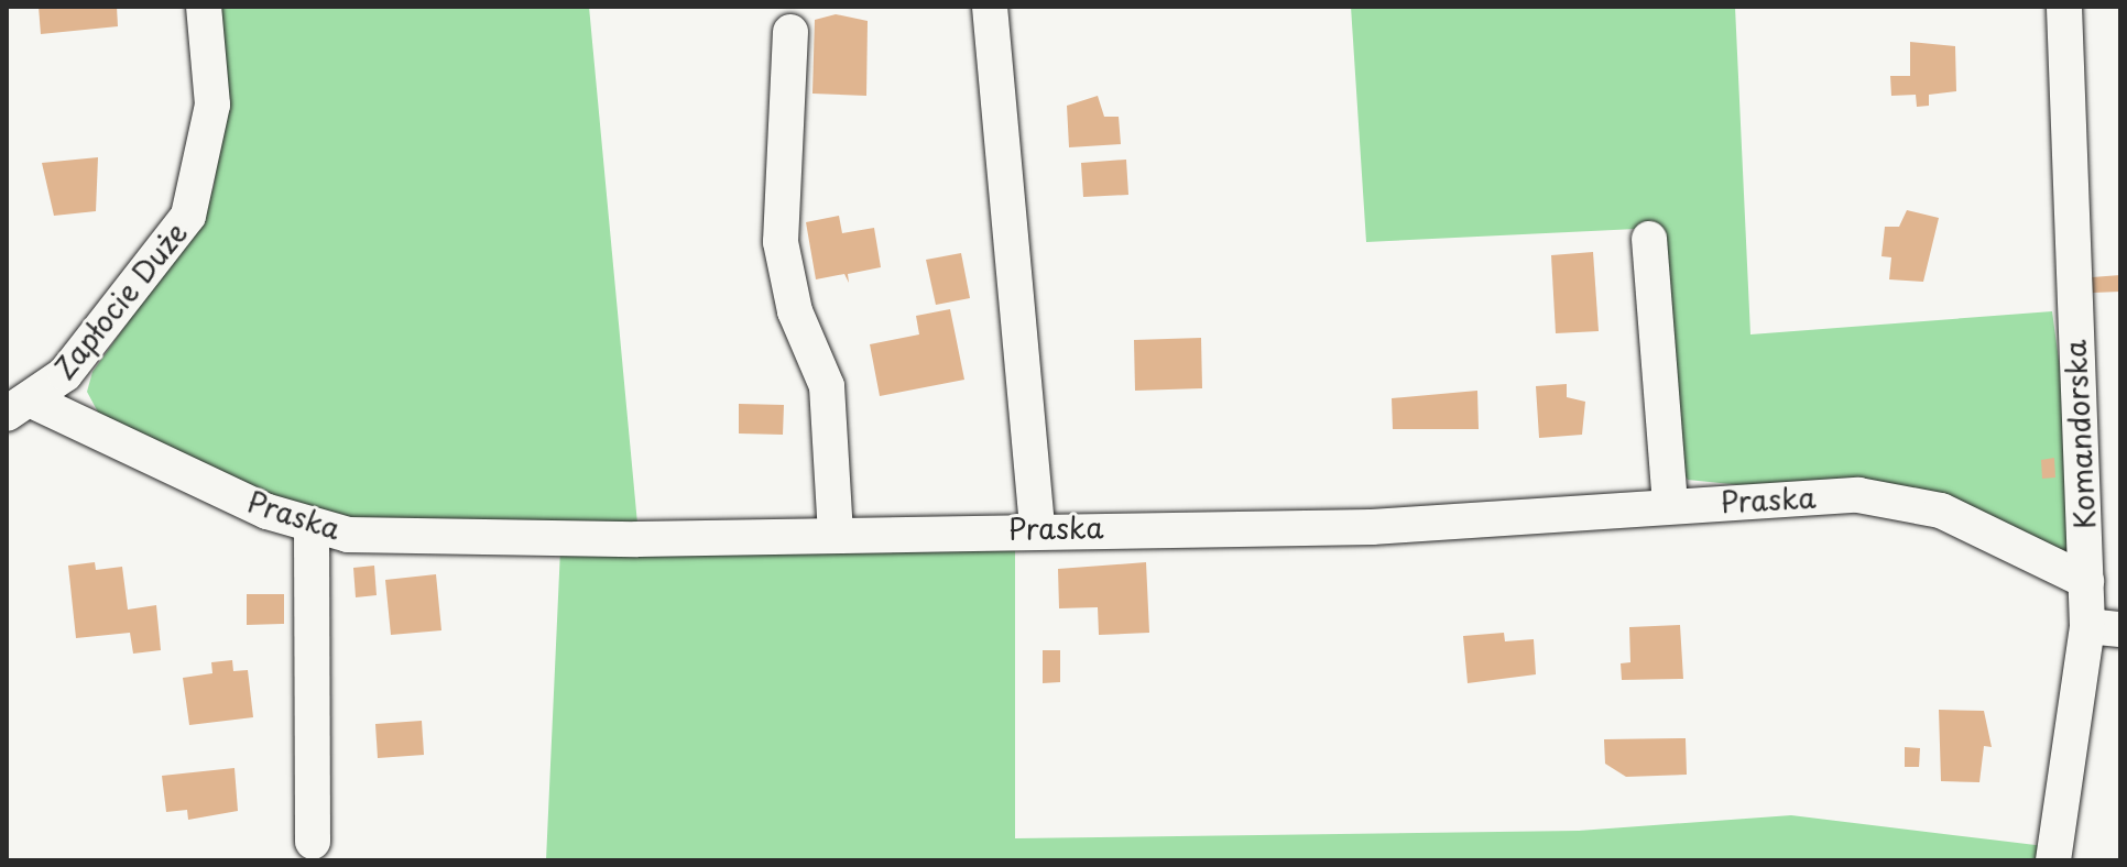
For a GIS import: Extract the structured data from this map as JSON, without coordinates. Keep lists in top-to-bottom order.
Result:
{
  "streets": {
    "street": ["Zapłocie Duże", "Komandorska", "Praska"]
  },
  "crossings": [
    ["Zapłocie Duże", "Praska"],
    ["Komandorska", "Praska"]
  ]
}
